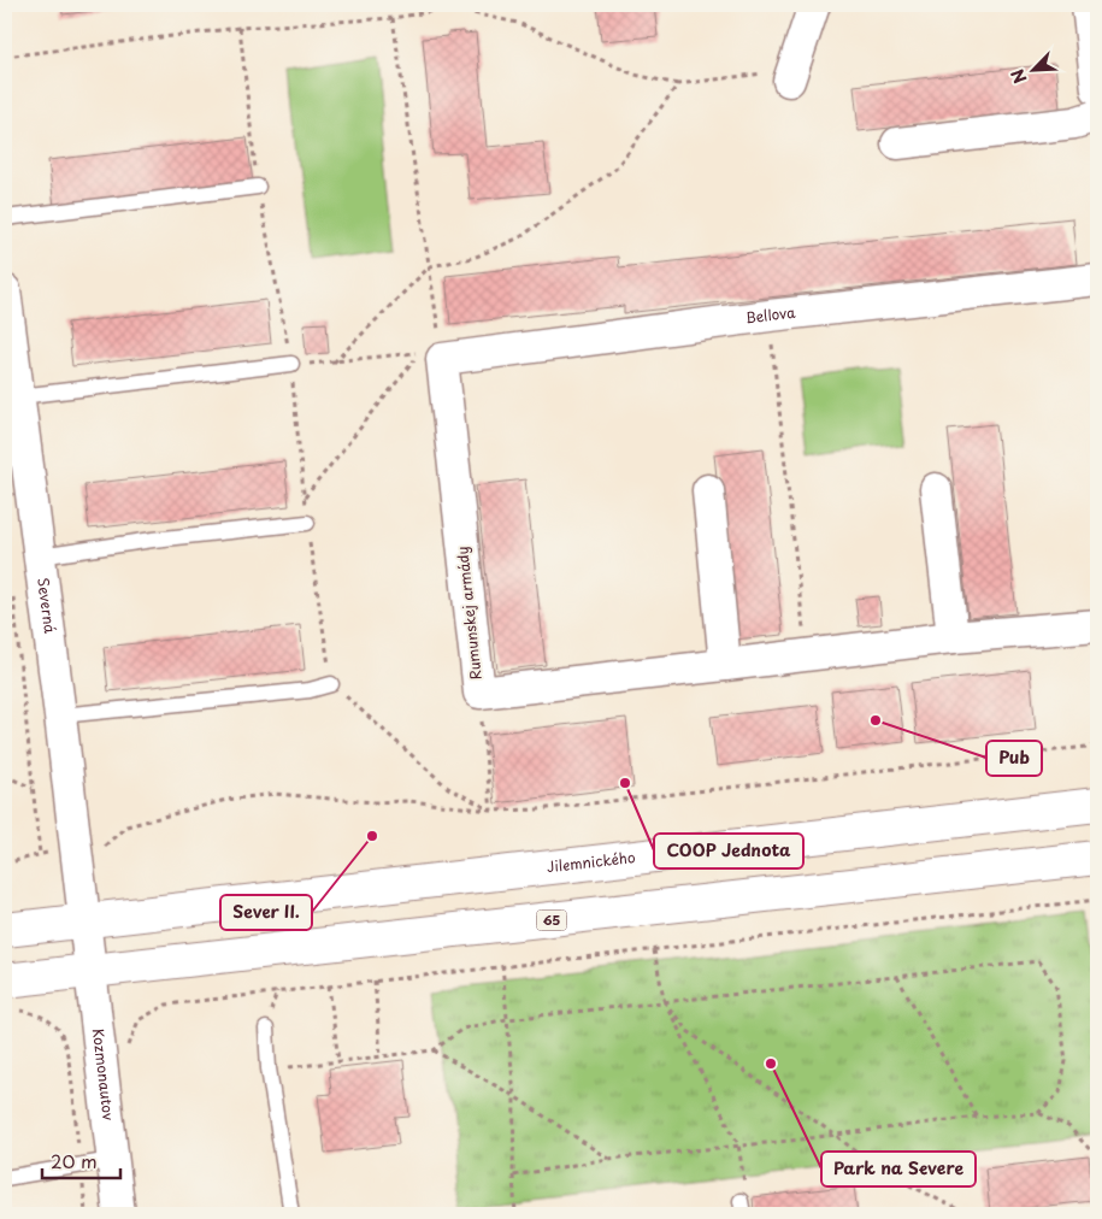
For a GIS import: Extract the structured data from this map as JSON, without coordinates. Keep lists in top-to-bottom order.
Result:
{
  "streets": {
    "main road": ["Jilemnického", "65"],
    "street": [
      "Bellova",
      "Severná",
      "Rumunskej armády",
      "Kozmonautov"
    ]
  },
  "crossings": [
    ["Bellova", "Rumunskej armády"],
    ["Severná", "Jilemnického"],
    ["65", "Kozmonautov"]
  ],
  "places": [
    "Pub",
    "COOP Jednota",
    "Sever II.",
    "Park na Severe"
  ],
  "scale_bar": "20 m",
  "north": "bottom left"
}
